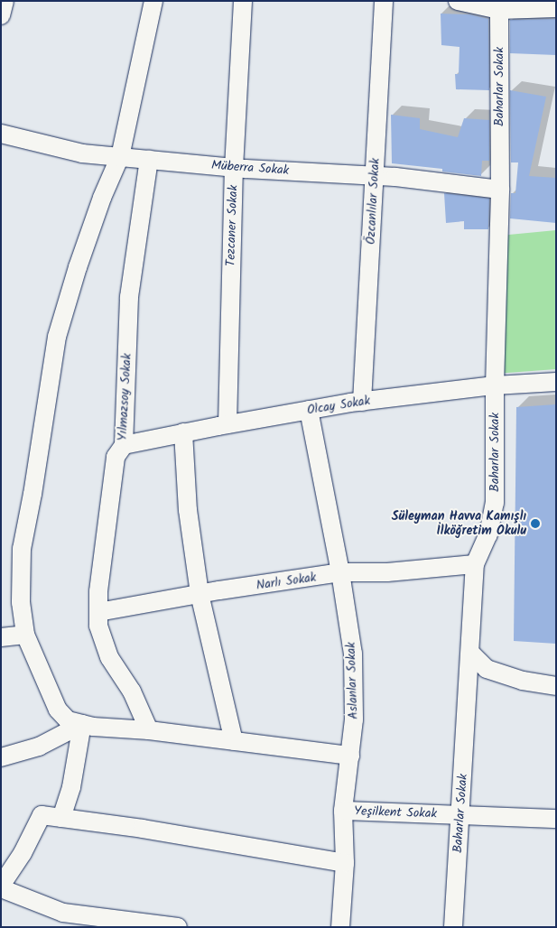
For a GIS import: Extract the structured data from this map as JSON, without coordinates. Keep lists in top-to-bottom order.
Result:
{
  "streets": {
    "street": [
      "Baharlar Sokak",
      "Müberra Sokak",
      "Özcanlılar Sokak",
      "Tezcaner Sokak",
      "Yılmazsoy Sokak",
      "Olcay Sokak",
      "Narlı Sokak",
      "Aslanlar Sokak",
      "Yeşilkent Sokak"
    ]
  },
  "crossings": [
    ["Baharlar Sokak", "Müberra Sokak"],
    ["Baharlar Sokak", "Olcay Sokak"],
    ["Baharlar Sokak", "Narlı Sokak"],
    ["Baharlar Sokak", "Yeşilkent Sokak"],
    ["Müberra Sokak", "Özcanlılar Sokak"],
    ["Müberra Sokak", "Tezcaner Sokak"],
    ["Müberra Sokak", "Yılmazsoy Sokak"],
    ["Özcanlılar Sokak", "Olcay Sokak"],
    ["Tezcaner Sokak", "Olcay Sokak"],
    ["Yılmazsoy Sokak", "Olcay Sokak"],
    ["Yılmazsoy Sokak", "Narlı Sokak"],
    ["Olcay Sokak", "Aslanlar Sokak"],
    ["Narlı Sokak", "Aslanlar Sokak"],
    ["Aslanlar Sokak", "Yeşilkent Sokak"]
  ],
  "places": ["Süleyman Havva Kamışlı İlköğretim Okulu"]
}
